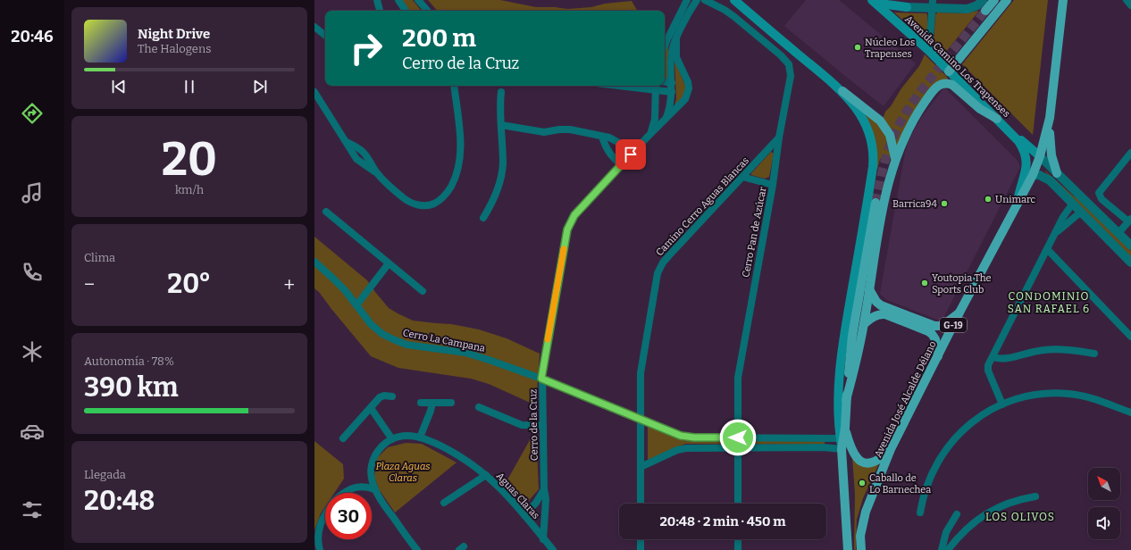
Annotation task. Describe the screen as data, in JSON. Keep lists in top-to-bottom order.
{
  "streets": {
    "main road": ["Avenida Camino Los Trapenses", "G-19", "Avenida José Alcalde Délano"],
    "street": [
      "Camino Cerro Aguas Blancas",
      "Cerro Pan de Azúcar",
      "Cerro La Campana",
      "Cerro de la Cruz",
      "Aguas Claras"
    ]
  },
  "crossings": [
    ["Avenida Camino Los Trapenses", "Avenida José Alcalde Délano"],
    ["Camino Cerro Aguas Blancas", "Cerro Pan de Azúcar"],
    ["Camino Cerro Aguas Blancas", "Cerro La Campana"],
    ["Cerro Pan de Azúcar", "Cerro La Campana"],
    ["Cerro La Campana", "Cerro de la Cruz"],
    ["Cerro de la Cruz", "Aguas Claras"]
  ],
  "districts": ["CONDOMINIO SAN RAFAEL 6", "LOS OLIVOS"],
  "parks": ["Plaza Aguas Claras"],
  "places": [
    "Núcleo Los Trapenses",
    "Unimarc",
    "Barrica94",
    "Youtopia The Sports Club",
    "Caballo de Lo Barnechea"
  ],
  "north": "top left",
  "page": {
    "tabs": "20:46",
    "turn": ["200 m", "Cerro de la Cruz"],
    "song": ["Night Drive", "The Halogens"],
    "tile": [
      ["20", "km/h"],
      "Clima",
      ["Autonomía · 78%", "390 km"],
      ["Llegada", "20:48"]
    ],
    "heat": ["−", "20°", "+"],
    "limit": "30",
    "trip": "20:48 · 2 min · 450 m"
  }
}
